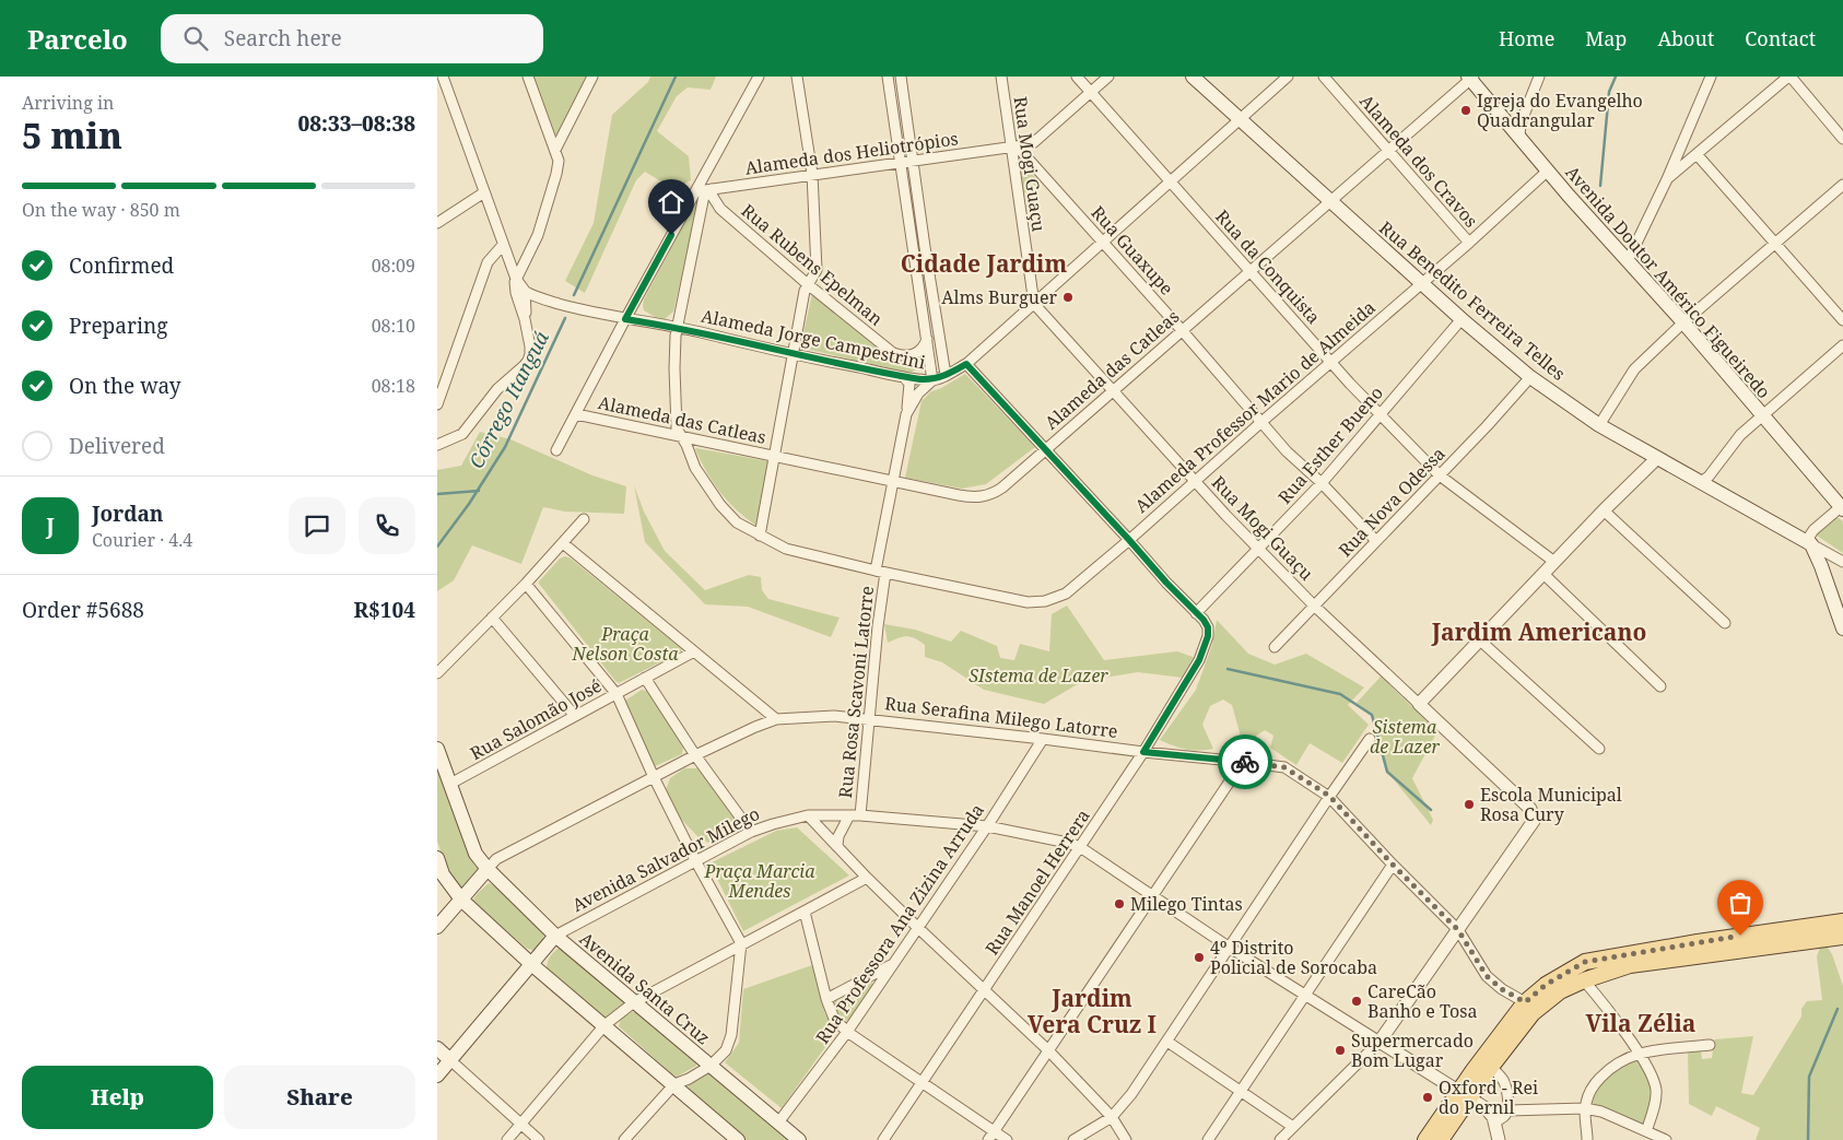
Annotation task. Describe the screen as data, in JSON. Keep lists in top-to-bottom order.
{
  "streets": {
    "main road": [
      "Avenida Doutor Américo Figueiredo",
      "Rua Benedito Ferreira Telles",
      "Rua Serafina Milego Latorre",
      "Avenida Salvador Milego",
      "Avenida Santa Cruz"
    ],
    "street": [
      "Alameda dos Heliotrópios",
      "Alameda dos Cravos",
      "Rua Mogi Guaçu",
      "Rua Guaxupe",
      "Rua Rubens Epelman",
      "Rua da Conquista",
      "Alameda Jorge Campestrini",
      "Alameda das Catleas",
      "Alameda Professor Mario de Almeida",
      "Rua Esther Bueno",
      "Rua Nova Odessa",
      "Rua Rosa Scavoni Latorre",
      "Rua Salomão José",
      "Rua Manoel Herrera",
      "Rua Professora Ana Zizina Arruda"
    ]
  },
  "crossings": [
    ["Alameda dos Heliotrópios", "Rua Mogi Guaçu"],
    ["Alameda dos Heliotrópios", "Rua Guaxupe"],
    ["Alameda dos Heliotrópios", "Rua Rubens Epelman"],
    ["Alameda dos Heliotrópios", "Rua da Conquista"],
    ["Alameda dos Heliotrópios", "Alameda Professor Mario de Almeida"],
    ["Alameda dos Cravos", "Alameda das Catleas"],
    ["Alameda dos Cravos", "Alameda Professor Mario de Almeida"],
    ["Rua Mogi Guaçu", "Rua Guaxupe"],
    ["Rua Mogi Guaçu", "Alameda Jorge Campestrini"],
    ["Rua Mogi Guaçu", "Alameda das Catleas"],
    ["Rua Mogi Guaçu", "Alameda Professor Mario de Almeida"],
    ["Rua Mogi Guaçu", "Rua Esther Bueno"],
    ["Rua Mogi Guaçu", "Rua Nova Odessa"],
    ["Rua Guaxupe", "Alameda Jorge Campestrini"],
    ["Rua Guaxupe", "Alameda das Catleas"],
    ["Rua Guaxupe", "Alameda Professor Mario de Almeida"],
    ["Rua Guaxupe", "Rua Esther Bueno"],
    ["Rua Guaxupe", "Rua Nova Odessa"],
    ["Rua Rubens Epelman", "Alameda Professor Mario de Almeida"],
    ["Rua da Conquista", "Alameda Jorge Campestrini"],
    ["Rua da Conquista", "Alameda das Catleas"],
    ["Rua da Conquista", "Alameda Professor Mario de Almeida"],
    ["Rua da Conquista", "Rua Esther Bueno"],
    ["Rua da Conquista", "Rua Nova Odessa"],
    ["Avenida Doutor Américo Figueiredo", "Alameda das Catleas"],
    ["Avenida Doutor Américo Figueiredo", "Alameda Professor Mario de Almeida"],
    ["Rua Benedito Ferreira Telles", "Alameda Jorge Campestrini"],
    ["Rua Benedito Ferreira Telles", "Alameda das Catleas"],
    ["Rua Benedito Ferreira Telles", "Alameda Professor Mario de Almeida"],
    ["Rua Benedito Ferreira Telles", "Rua Esther Bueno"],
    ["Rua Benedito Ferreira Telles", "Rua Nova Odessa"],
    ["Alameda Jorge Campestrini", "Alameda Professor Mario de Almeida"],
    ["Alameda das Catleas", "Alameda Professor Mario de Almeida"],
    ["Alameda Professor Mario de Almeida", "Rua Rosa Scavoni Latorre"],
    ["Rua Esther Bueno", "Rua Manoel Herrera"],
    ["Rua Rosa Scavoni Latorre", "Rua Serafina Milego Latorre"],
    ["Rua Rosa Scavoni Latorre", "Avenida Salvador Milego"],
    ["Rua Serafina Milego Latorre", "Rua Manoel Herrera"],
    ["Rua Serafina Milego Latorre", "Rua Professora Ana Zizina Arruda"],
    ["Rua Serafina Milego Latorre", "Avenida Santa Cruz"],
    ["Rua Salomão José", "Avenida Santa Cruz"],
    ["Avenida Salvador Milego", "Rua Manoel Herrera"],
    ["Avenida Salvador Milego", "Rua Professora Ana Zizina Arruda"],
    ["Avenida Salvador Milego", "Avenida Santa Cruz"],
    ["Rua Professora Ana Zizina Arruda", "Avenida Santa Cruz"]
  ],
  "districts": [
    "Cidade Jardim",
    "Jardim Americano",
    "Jardim Vera Cruz I",
    "Vila Zélia"
  ],
  "water": ["Córrego Itanguá"],
  "parks": [
    "Praça Nelson Costa",
    "SIstema de Lazer",
    "Sistema de Lazer",
    "Praça Marcia Mendes"
  ],
  "places": [
    "Igreja do Evangelho Quadrangular",
    "Alms Burguer",
    "Escola Municipal Rosa Cury",
    "Milego Tintas",
    "4º Distrito Policial de Sorocaba",
    "CareCão Banho e Tosa",
    "Supermercado Bom Lugar",
    "Oxford - Rei do Pernil"
  ],
  "page": {
    "header": "Parcelo",
    "search": "Search here",
    "nav": [
      "Home",
      "Map",
      "About",
      "Contact"
    ],
    "heading": ["5 min", "Arriving in", "08:33–08:38"],
    "panel": [
      "Jordan",
      "Courier · 4.4",
      "Order #5688",
      "R$104"
    ],
    "bar": "On the way · 850 m",
    "list": [
      ["Confirmed", "08:09"],
      ["Preparing", "08:10"],
      ["On the way", "08:18"],
      "Delivered"
    ],
    "round": "J",
    "buttons": ["Help", "Share"]
  }
}
